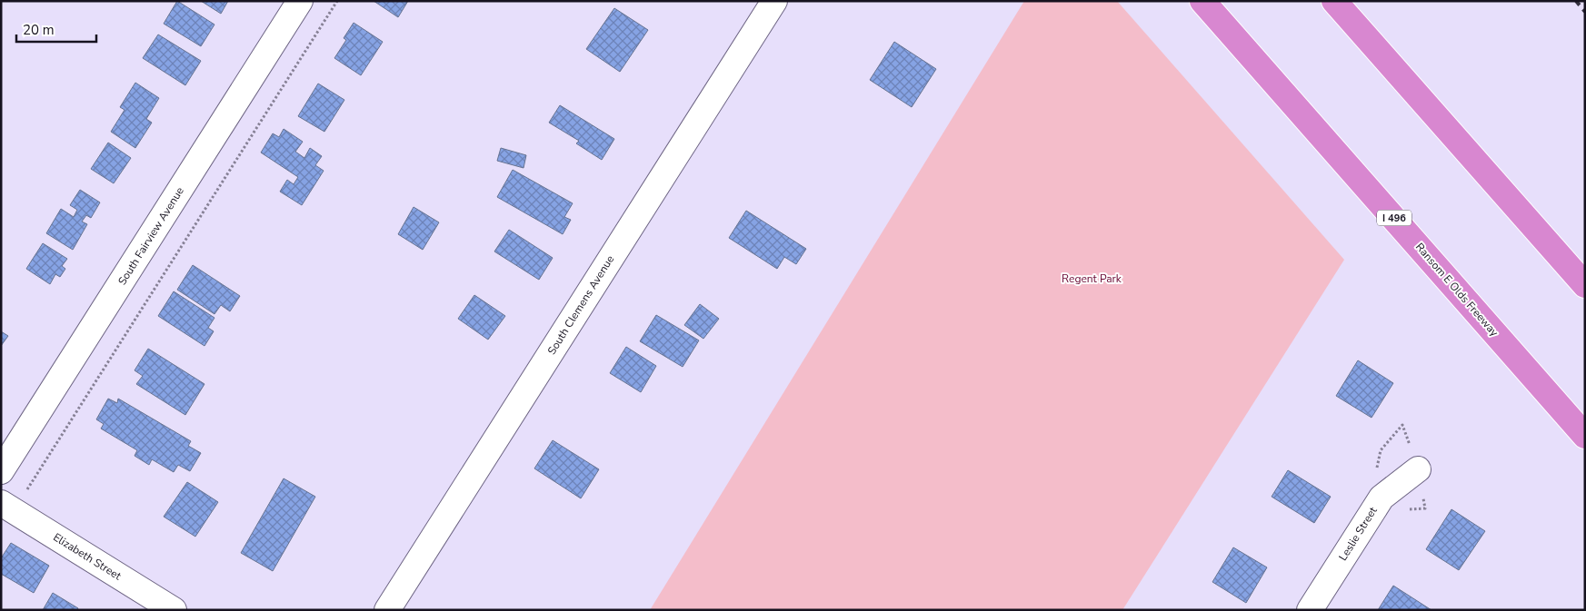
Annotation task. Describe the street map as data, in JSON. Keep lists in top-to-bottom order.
{
  "streets": {
    "highway": ["I 496", "Ransom E Olds Freeway"],
    "street": [
      "South Fairview Avenue",
      "South Clemens Avenue",
      "Leslie Street",
      "Elizabeth Street"
    ]
  },
  "parks": ["Regent Park"],
  "scale_bar": "20 m"
}
